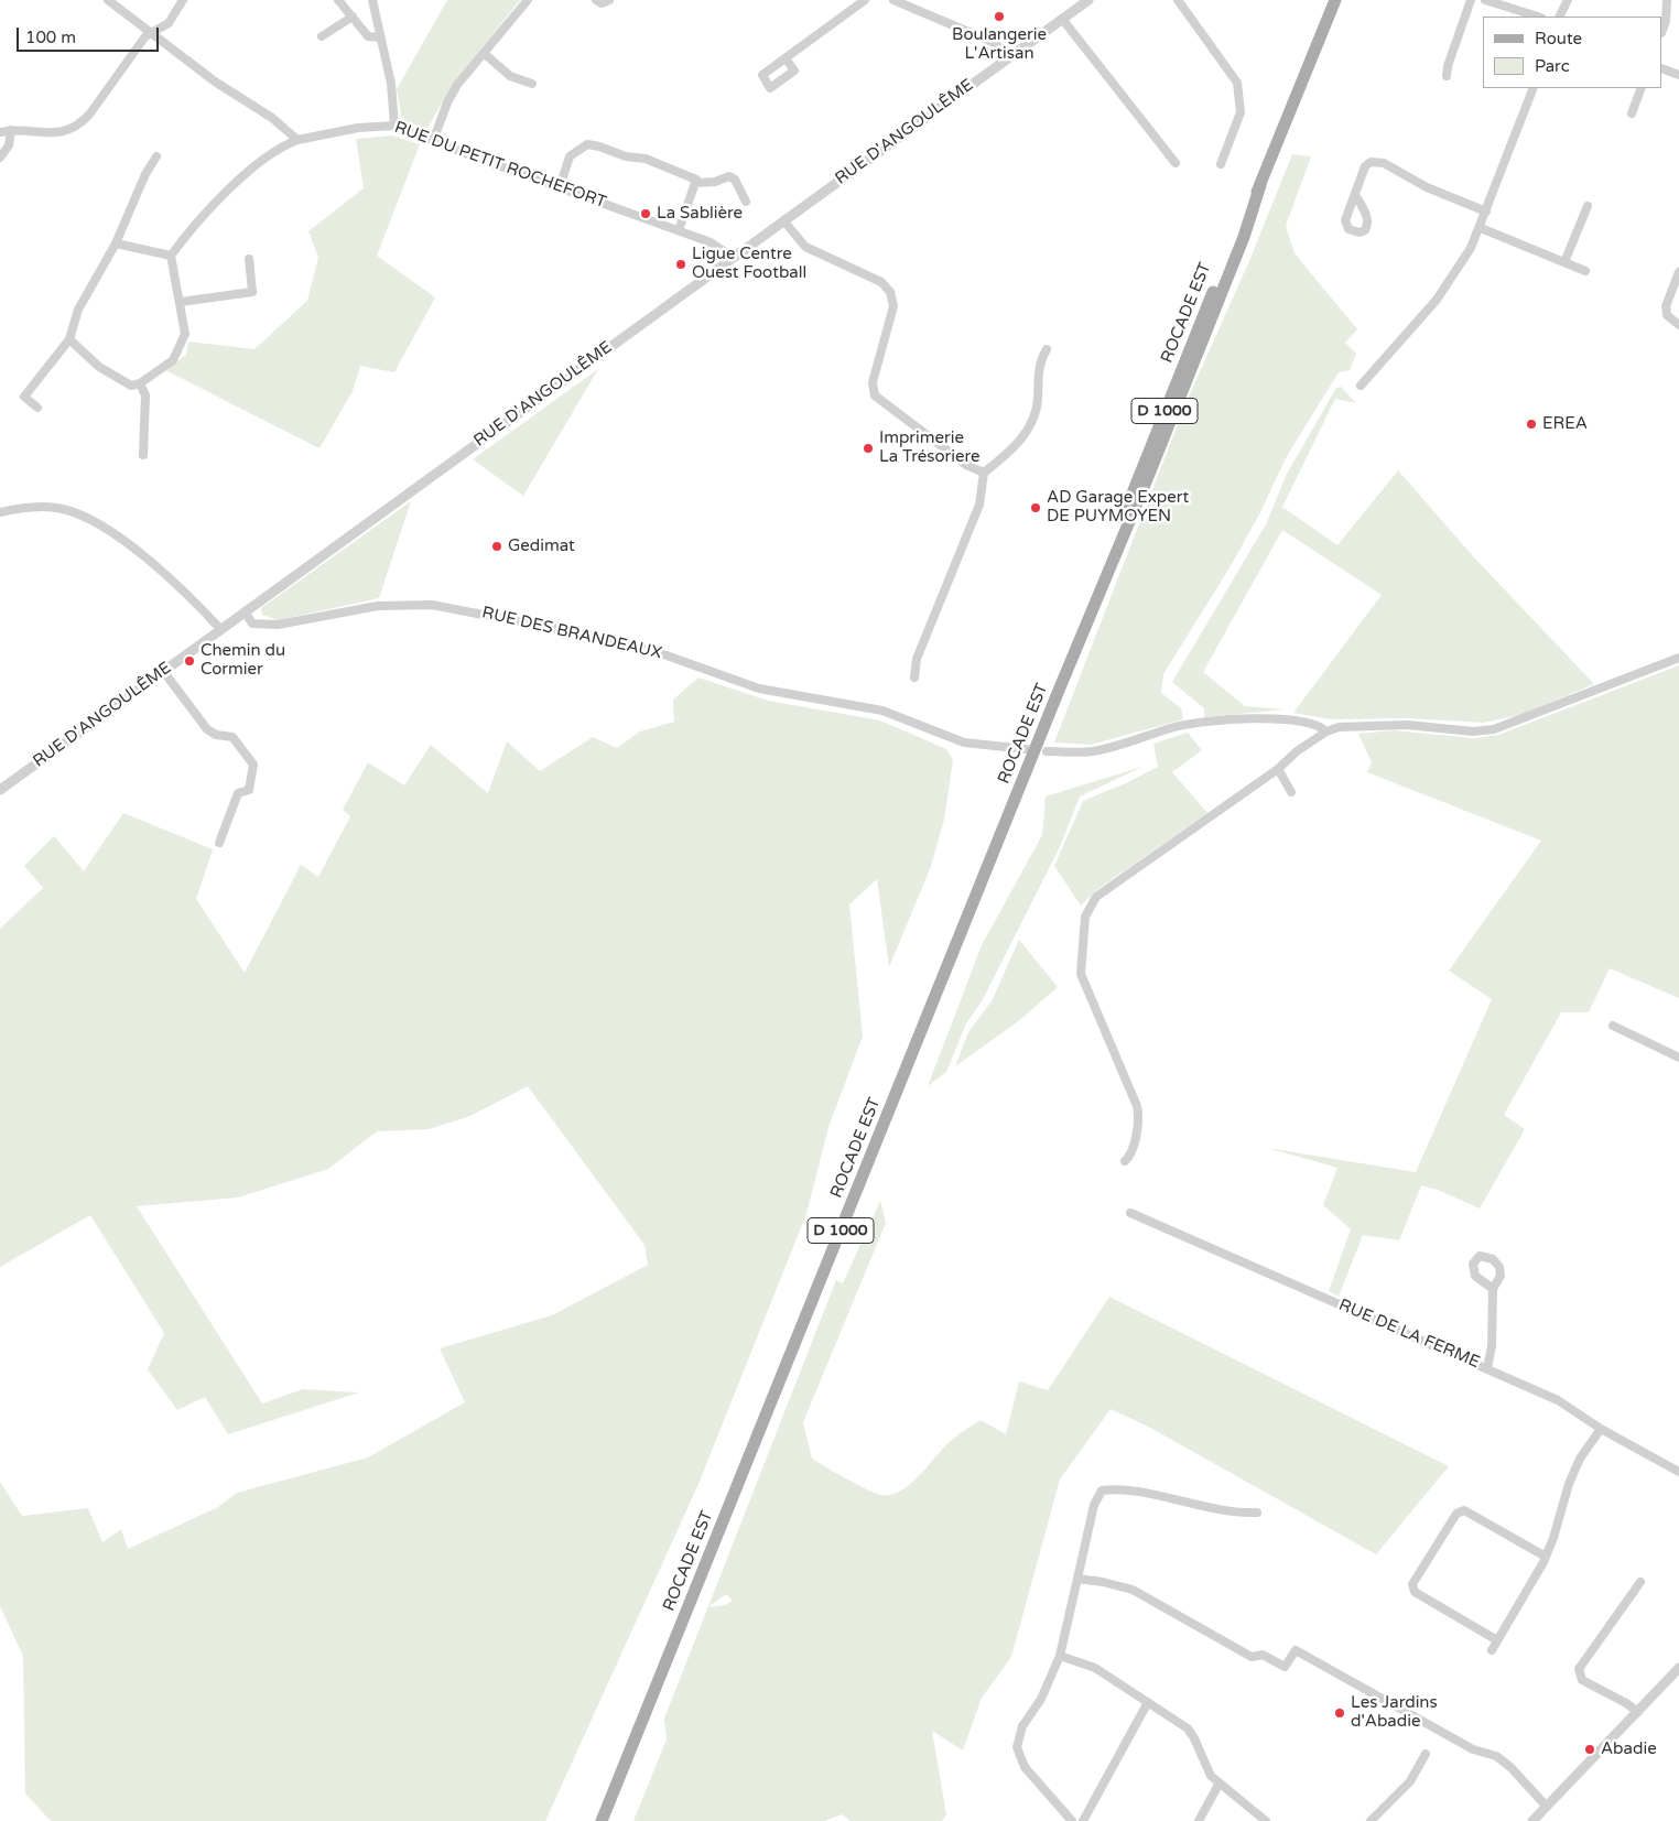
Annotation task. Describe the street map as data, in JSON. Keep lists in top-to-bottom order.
{
  "streets": {
    "main road": ["ROCADE EST", "D 1000"],
    "street": [
      "RUE D'ANGOULÊME",
      "RUE DU PETIT ROCHEFORT",
      "RUE DES BRANDEAUX",
      "RUE DE LA FERME"
    ]
  },
  "crossings": [
    ["RUE D'ANGOULÊME", "RUE DU PETIT ROCHEFORT"],
    ["RUE D'ANGOULÊME", "RUE DES BRANDEAUX"]
  ],
  "places": [
    "Boulangerie L'Artisan",
    "La Sablière",
    "Ligue Centre Ouest Football",
    "EREA",
    "Imprimerie La Trésoriere",
    "AD Garage Expert DE PUYMOYEN",
    "Gedimat",
    "Chemin du Cormier",
    "Les Jardins d'Abadie",
    "Abadie"
  ],
  "legend": ["Route", "Parc"],
  "scale_bar": "100 m"
}
